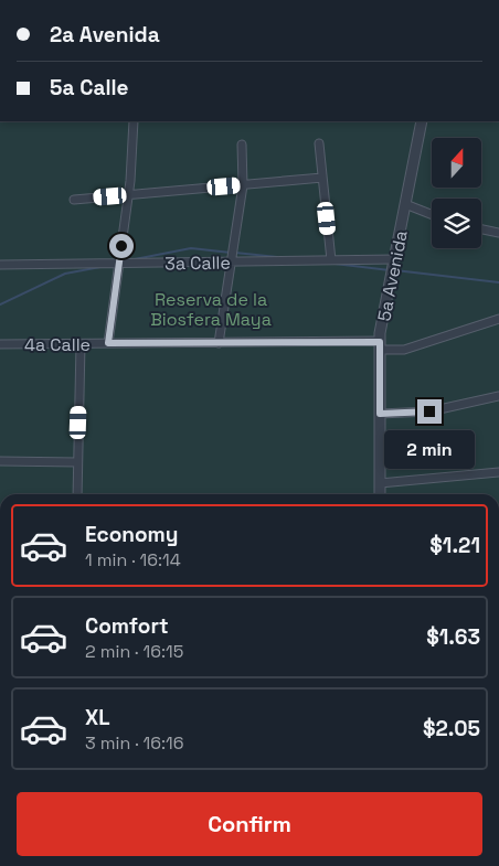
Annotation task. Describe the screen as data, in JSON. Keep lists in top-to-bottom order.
{
  "streets": {
    "street": ["3a Calle", "5a Avenida", "4a Calle"]
  },
  "crossings": [
    ["3a Calle", "5a Avenida"],
    ["5a Avenida", "4a Calle"]
  ],
  "parks": ["Reserva de la Biosfera Maya"],
  "north": "top",
  "page": {
    "banner": ["2a Avenida", "5a Calle"],
    "bubble": "2 min",
    "list": [
      {
        "name": "Economy",
        "note": "1 min · 16:14",
        "value": "$1.21"
      },
      {
        "name": "Comfort",
        "note": "2 min · 16:15",
        "value": "$1.63"
      },
      {
        "name": "XL",
        "note": "3 min · 16:16",
        "value": "$2.05"
      }
    ],
    "buttons": "Confirm"
  }
}
